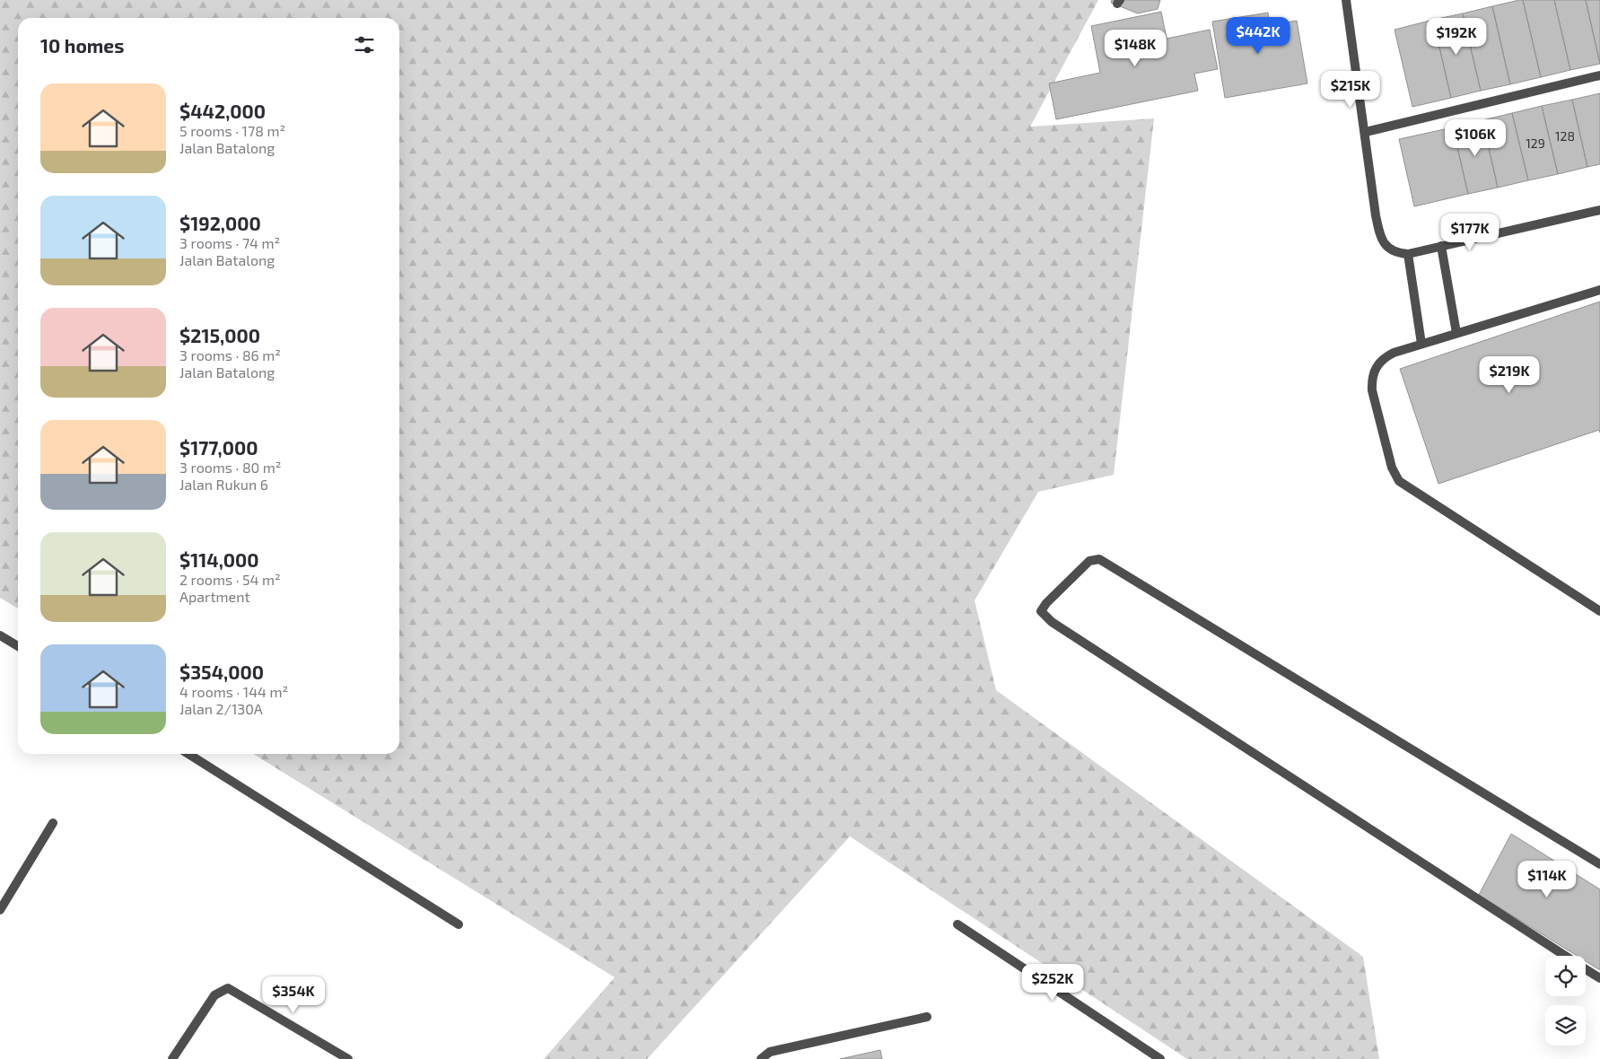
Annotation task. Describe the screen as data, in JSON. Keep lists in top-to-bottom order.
{
  "house_numbers": ["128", "129"],
  "page": {
    "price": [
      "$442K",
      "$192K",
      "$148K",
      "$215K",
      "$106K",
      "$177K",
      "$219K",
      "$114K",
      "$252K",
      "$354K"
    ],
    "heading": "10 homes",
    "list": [
      {
        "name": "$442,000",
        "note": "5 rooms · 178 m² · Jalan Batalong"
      },
      {
        "name": "$192,000",
        "note": "3 rooms · 74 m² · Jalan Batalong"
      },
      {
        "name": "$215,000",
        "note": "3 rooms · 86 m² · Jalan Batalong"
      },
      {
        "name": "$177,000",
        "note": "3 rooms · 80 m² · Jalan Rukun 6"
      },
      {
        "name": "$114,000",
        "note": "2 rooms · 54 m² · Apartment"
      },
      {
        "name": "$354,000",
        "note": "4 rooms · 144 m² · Jalan 2/130A"
      }
    ]
  }
}
